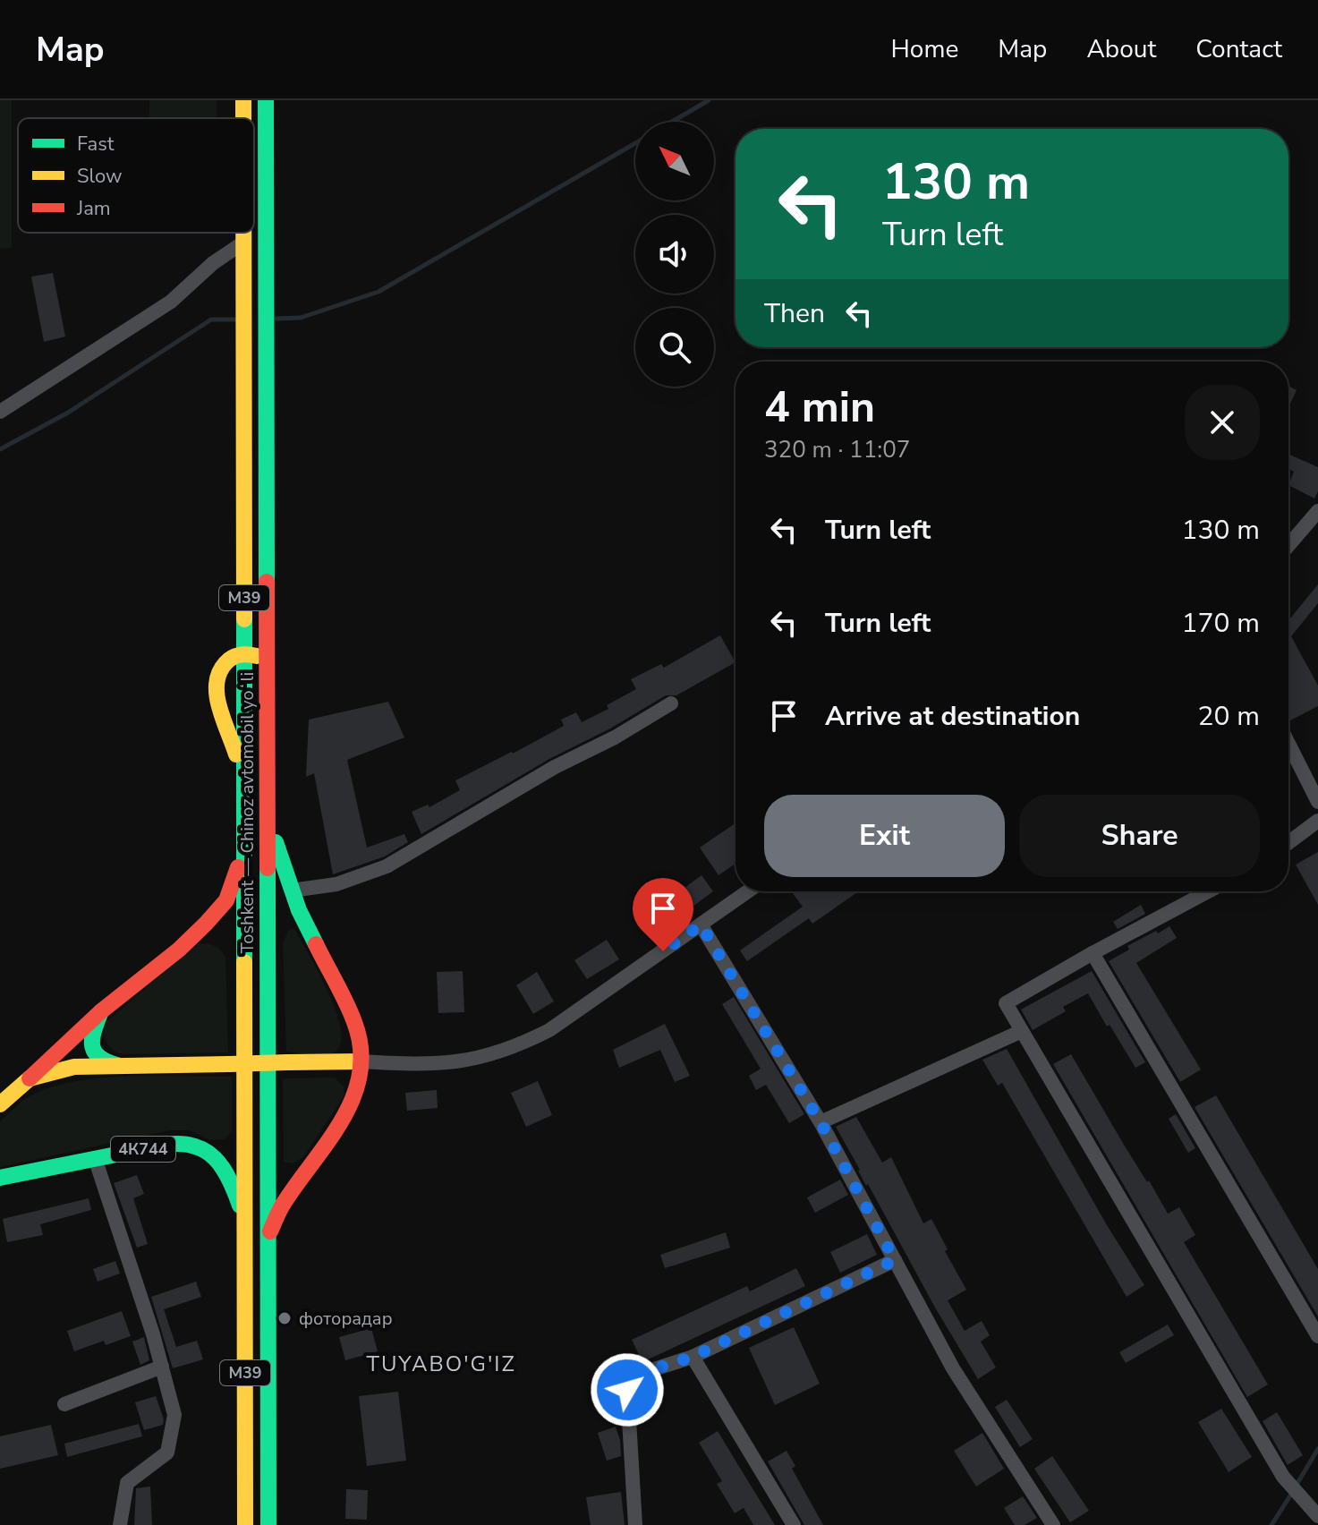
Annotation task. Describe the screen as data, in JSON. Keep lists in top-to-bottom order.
{
  "streets": {
    "main road": ["M39", "Toshkent — Chinoz avtomobil yoʻli", "4К744"]
  },
  "crossings": [
    ["Toshkent — Chinoz avtomobil yoʻli", "4К744"]
  ],
  "districts": ["TUYABO'G'IZ"],
  "places": ["фоторадар"],
  "legend": ["Fast", "Slow", "Jam"],
  "north": "top left",
  "page": {
    "header": "Map",
    "nav": [
      "Home",
      "Map",
      "About",
      "Contact"
    ],
    "turn": ["130 m", "Turn left"],
    "then": "Then",
    "heading": ["4 min", "320 m · 11:07"],
    "list": [
      {
        "name": "Turn left",
        "value": "130 m"
      },
      {
        "name": "Turn left",
        "value": "170 m"
      },
      {
        "name": "Arrive at destination",
        "value": "20 m"
      }
    ],
    "buttons": ["Exit", "Share"]
  }
}
